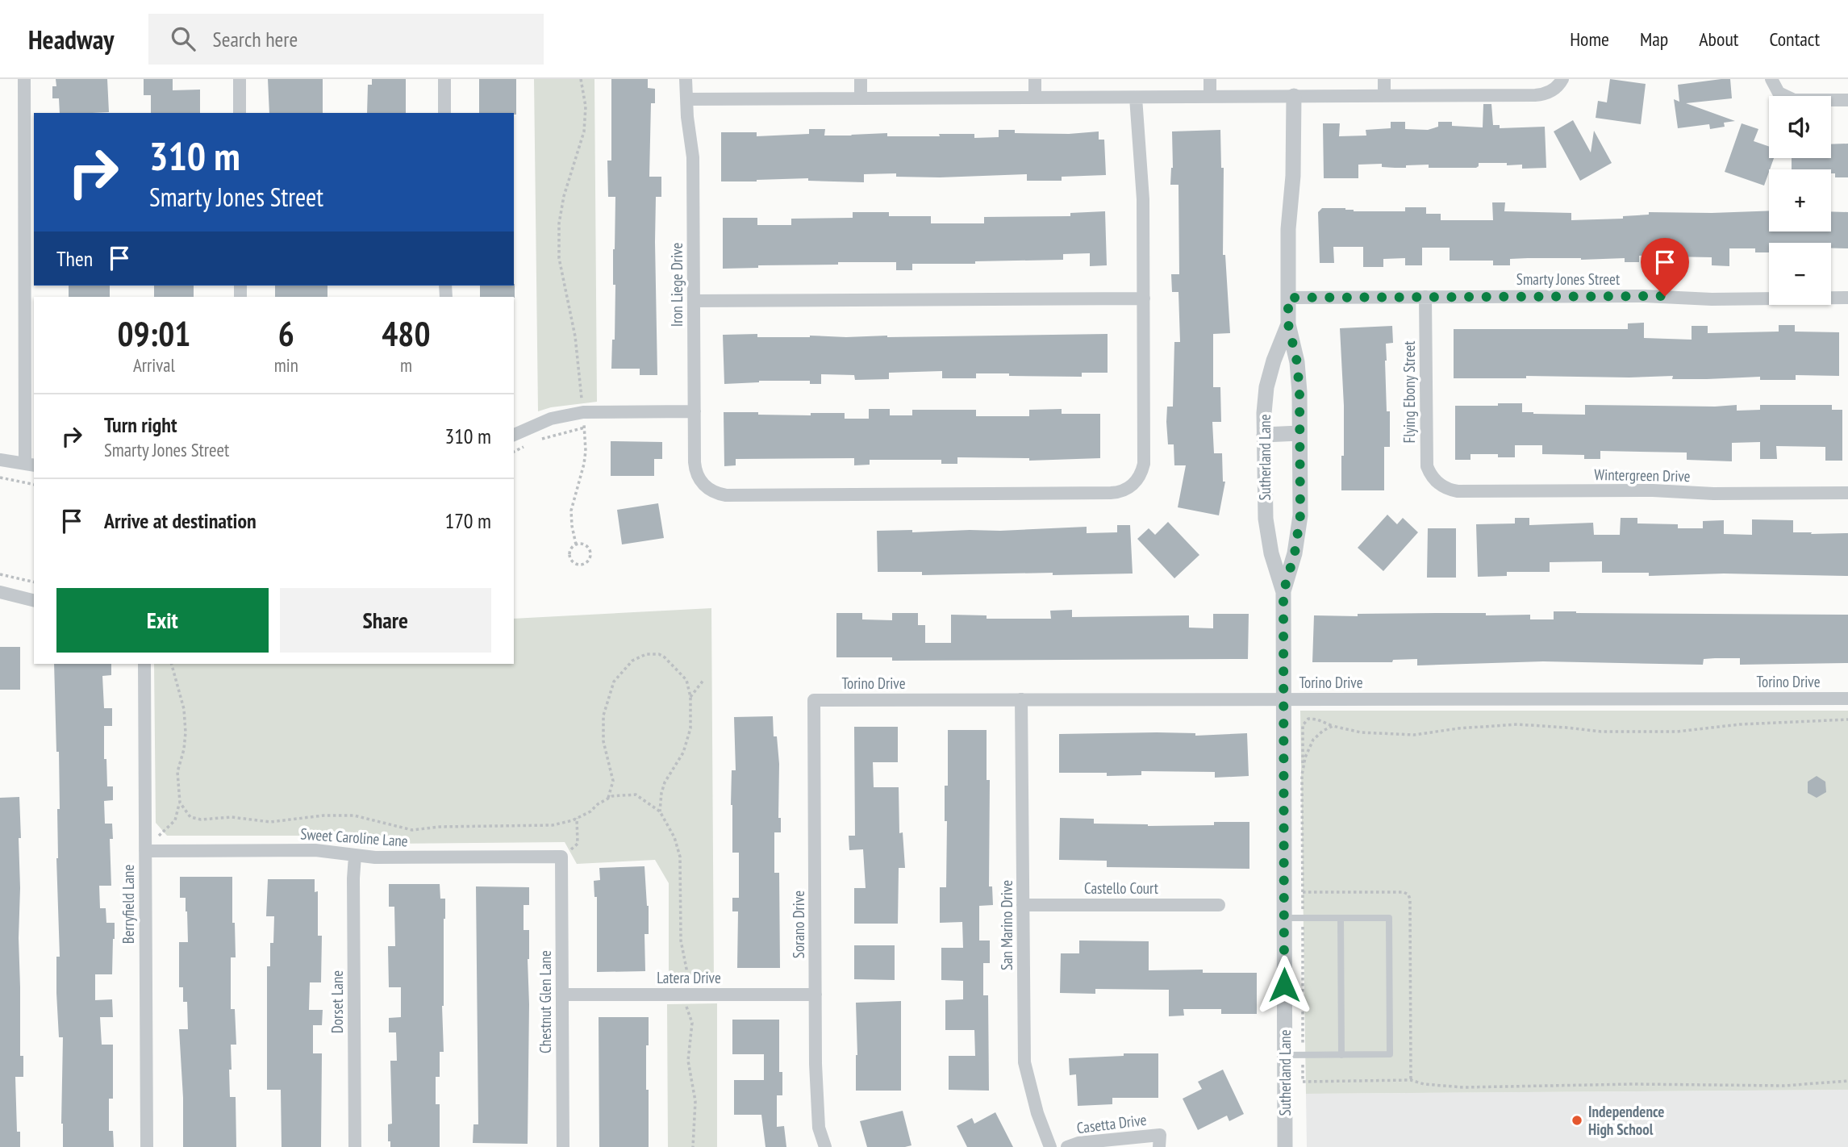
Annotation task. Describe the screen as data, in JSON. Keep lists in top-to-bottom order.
{
  "streets": {
    "street": [
      "Smarty Jones Street",
      "Iron Liege Drive",
      "Flying Ebony Street",
      "Sutherland Lane",
      "Wintergreen Drive",
      "Torino Drive",
      "Sweet Caroline Lane",
      "Castello Court",
      "Berryfield Lane",
      "Sorano Drive",
      "San Marino Drive",
      "Latera Drive",
      "Dorset Lane",
      "Chestnut Glen Lane",
      "Casetta Drive"
    ]
  },
  "crossings": [
    ["Smarty Jones Street", "Flying Ebony Street"],
    ["Smarty Jones Street", "Sutherland Lane"],
    ["Flying Ebony Street", "Wintergreen Drive"],
    ["Sutherland Lane", "Torino Drive"],
    ["Torino Drive", "Sorano Drive"],
    ["Torino Drive", "San Marino Drive"],
    ["Sweet Caroline Lane", "Berryfield Lane"],
    ["Sweet Caroline Lane", "Dorset Lane"],
    ["Sweet Caroline Lane", "Chestnut Glen Lane"],
    ["Castello Court", "San Marino Drive"],
    ["Sorano Drive", "Latera Drive"],
    ["Latera Drive", "Chestnut Glen Lane"]
  ],
  "places": ["Independence High School"],
  "page": {
    "header": "Headway",
    "search": "Search here",
    "nav": [
      "Home",
      "Map",
      "About",
      "Contact"
    ],
    "map_buttons": ["+", "−"],
    "turn": ["310 m", "Smarty Jones Street"],
    "then": "Then",
    "eta": [
      "09:01",
      "Arrival",
      "6",
      "min",
      "480",
      "m"
    ],
    "list": [
      {
        "name": "Turn right",
        "note": "Smarty Jones Street",
        "value": "310 m"
      },
      {
        "name": "Arrive at destination",
        "value": "170 m"
      }
    ],
    "buttons": ["Exit", "Share"]
  }
}
